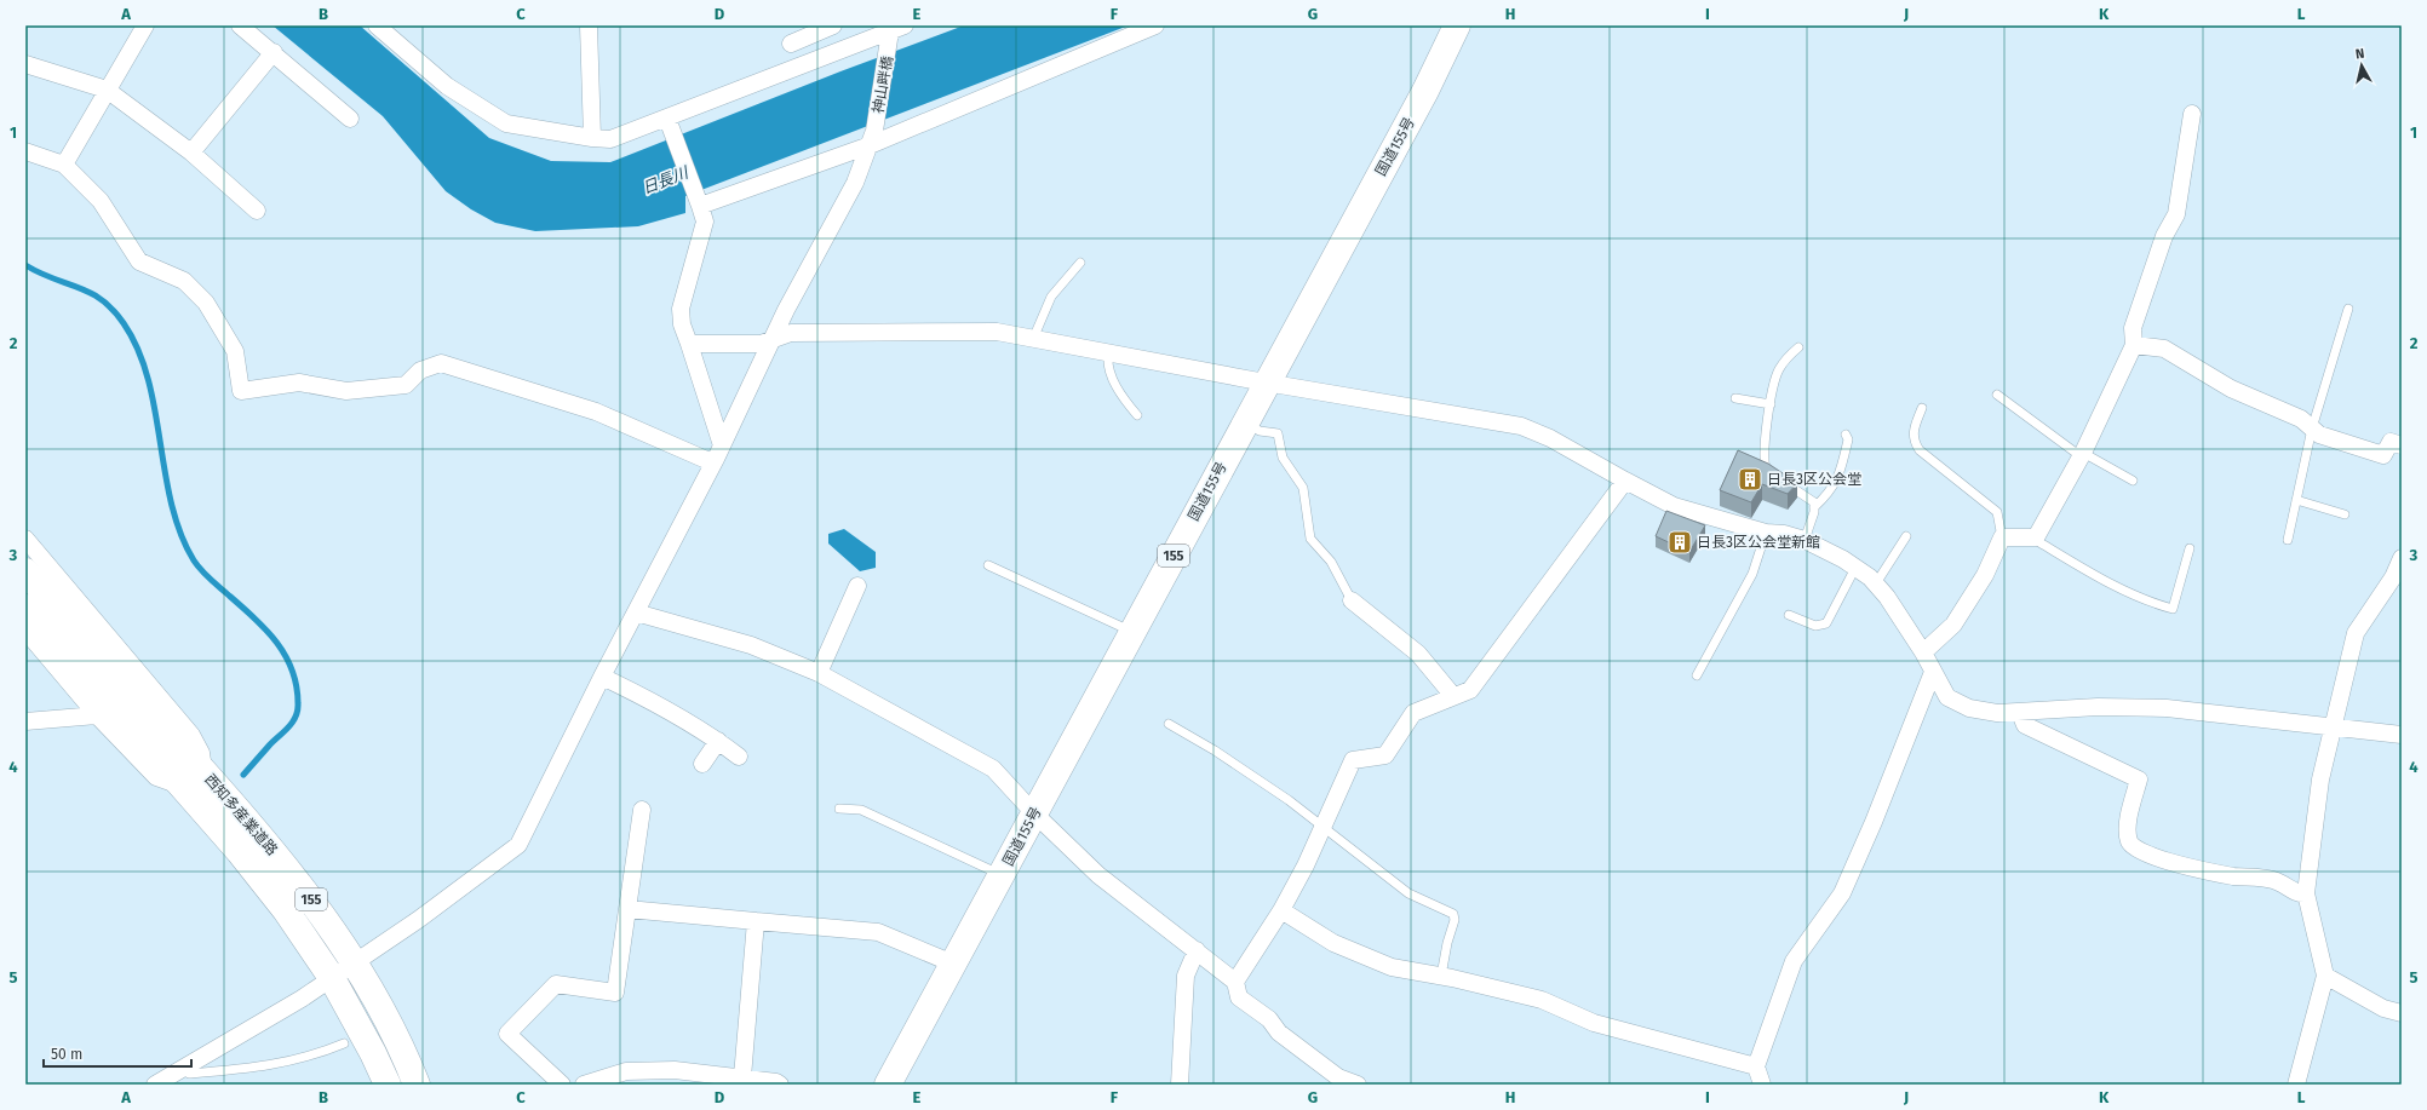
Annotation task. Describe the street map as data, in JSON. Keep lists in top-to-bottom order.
{
  "streets": {
    "highway": ["国道155号", "155", "西知多産業道路"],
    "street": ["神山畔橋"]
  },
  "crossings": [
    ["神山畔橋", "西知多産業道路"]
  ],
  "water": ["日長川"],
  "places": {
    "building": ["日長3区公会堂", "日長3区公会堂新館"]
  },
  "scale_bar": "50 m",
  "north": "top",
  "grid": {
    "columns": [
      "A",
      "B",
      "C",
      "D",
      "E",
      "F",
      "G",
      "H",
      "I",
      "J",
      "K",
      "L"
    ],
    "rows": [
      "1",
      "2",
      "3",
      "4",
      "5"
    ]
  }
}
